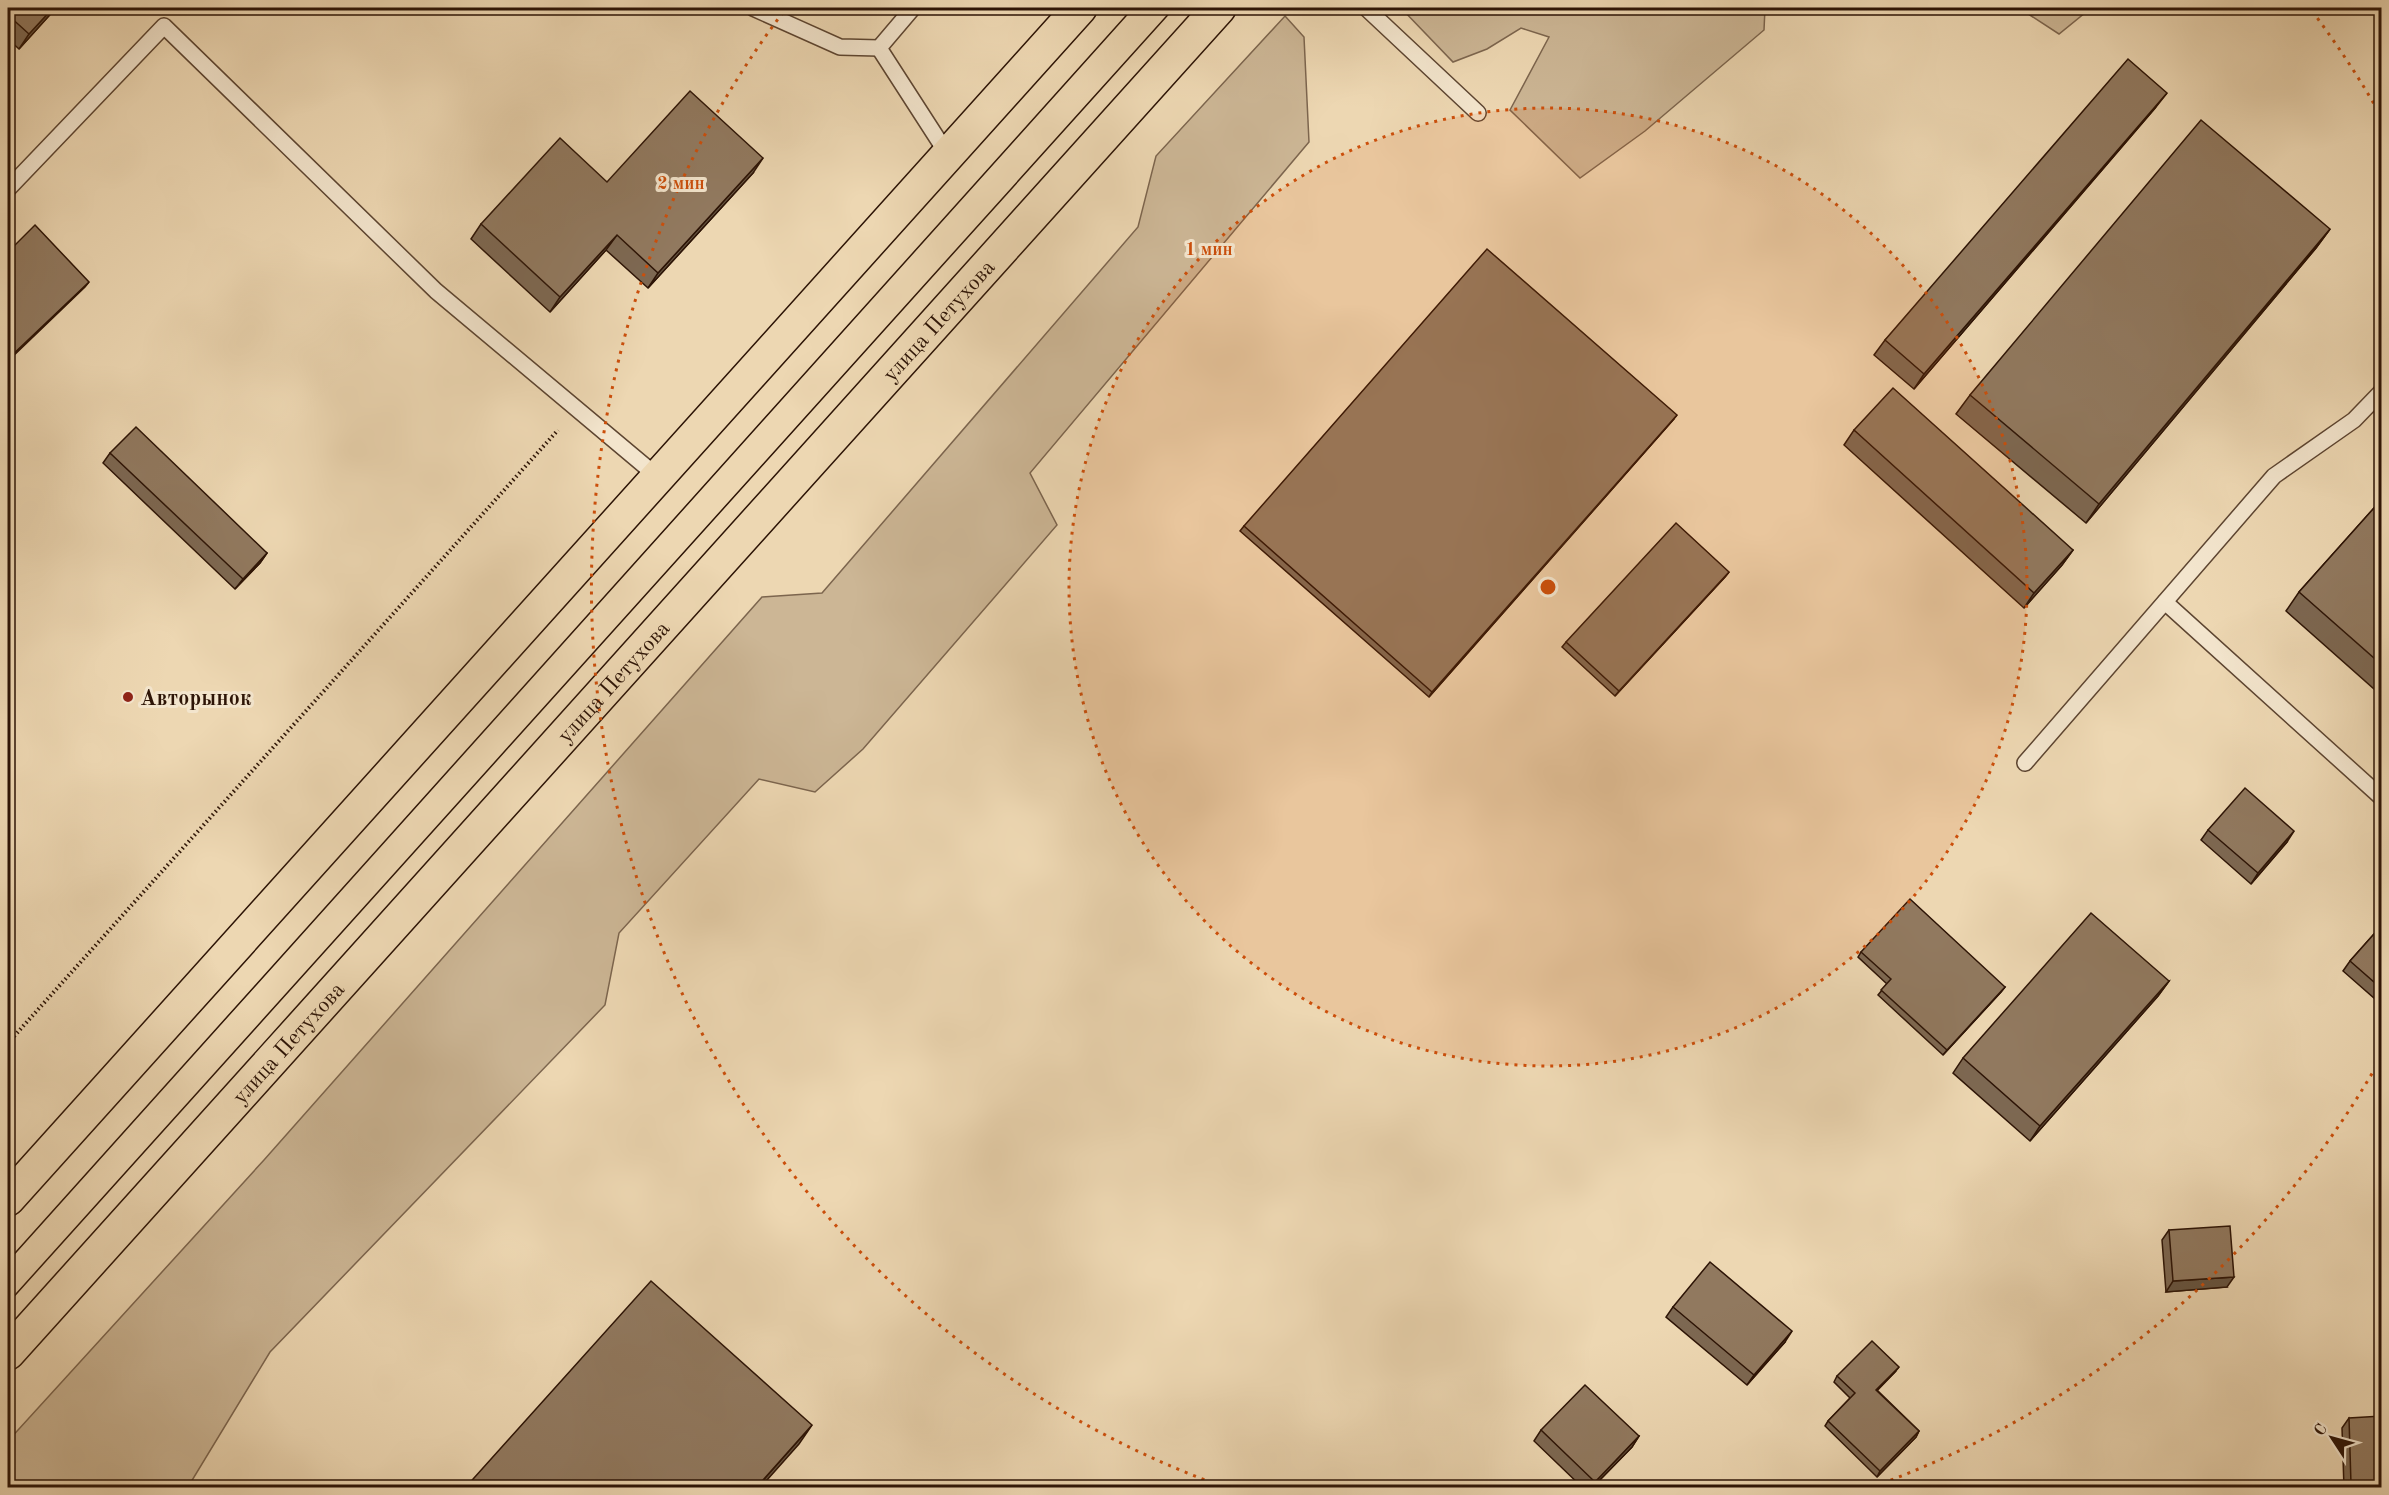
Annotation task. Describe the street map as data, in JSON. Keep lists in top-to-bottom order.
{
  "streets": {
    "highway": ["улица Петухова"]
  },
  "places": ["Авторынок"],
  "north": "top left",
  "rings": ["2 мин", "1 мин"]
}
